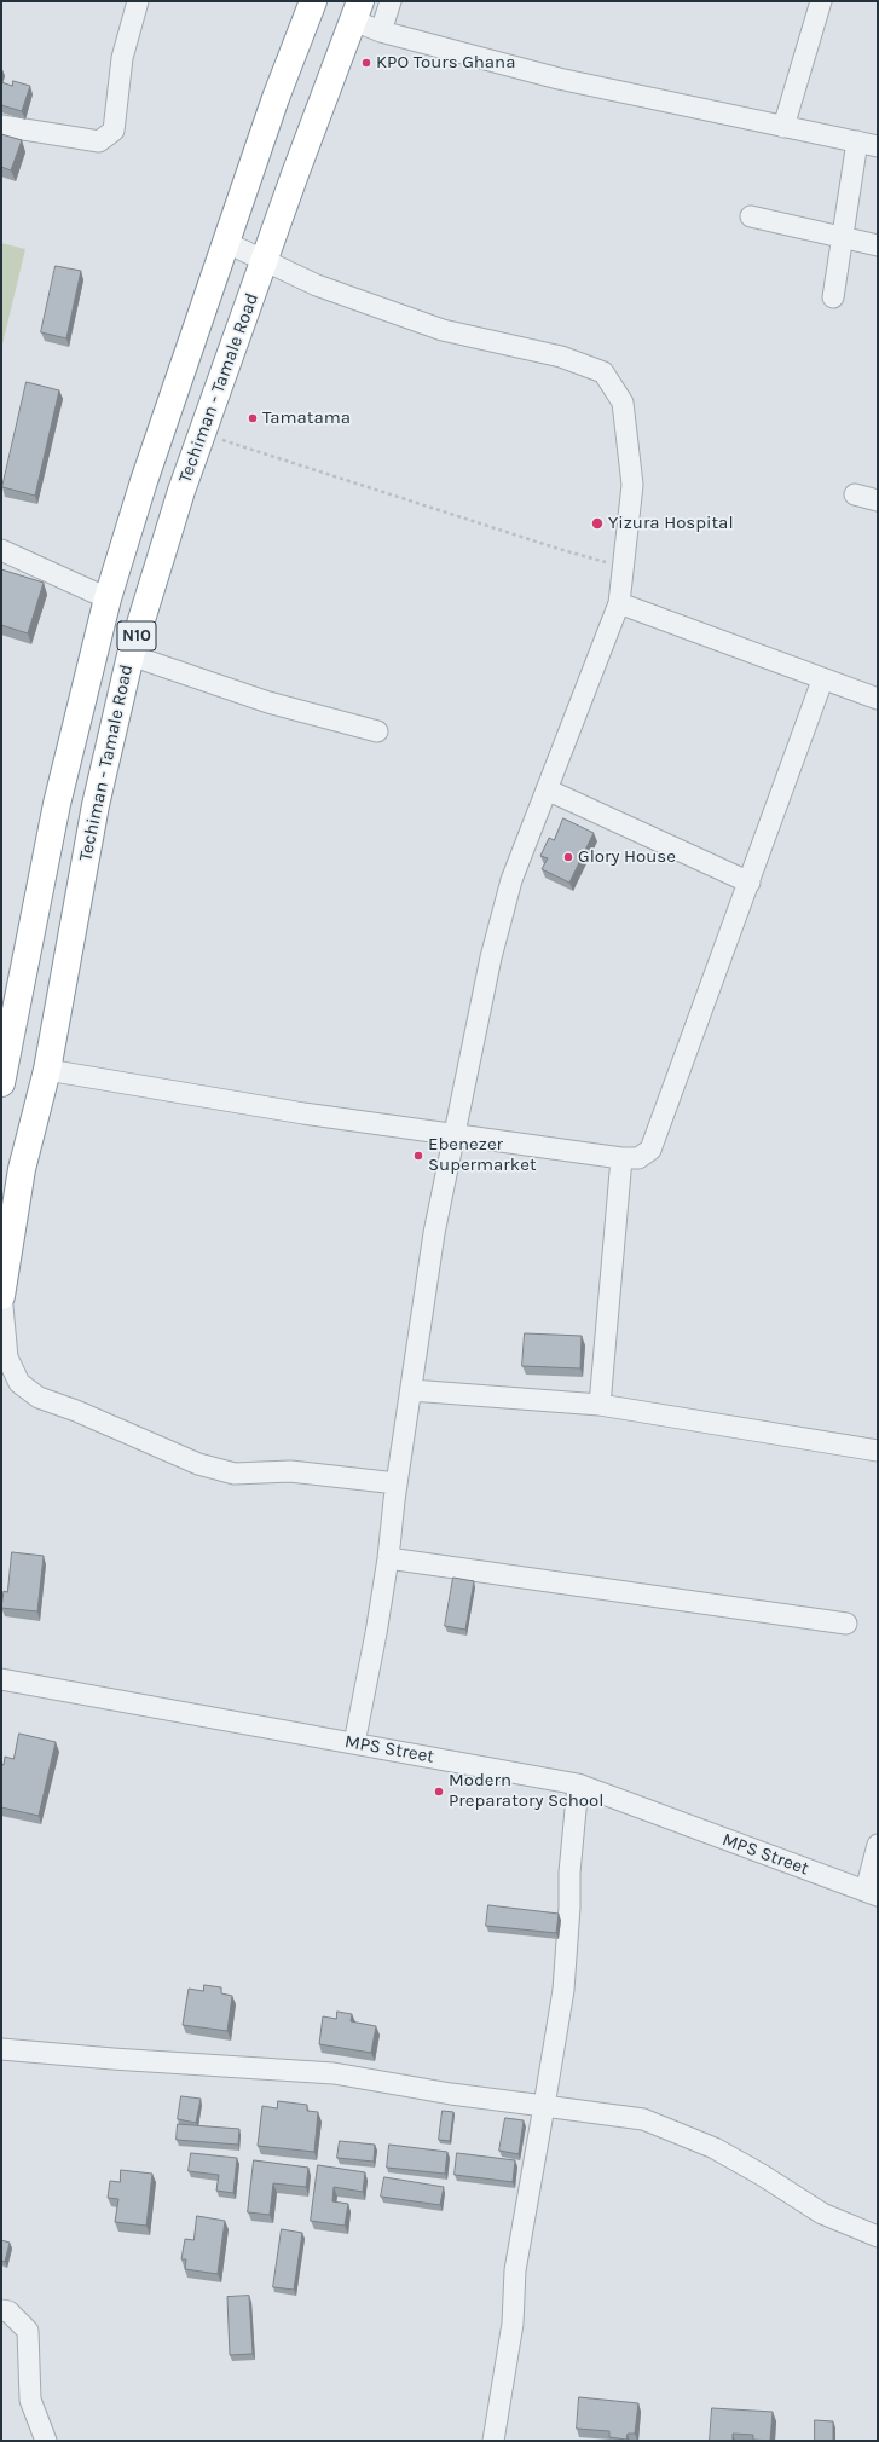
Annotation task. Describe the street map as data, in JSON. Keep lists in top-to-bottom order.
{
  "streets": {
    "highway": ["Techiman - Tamale Road", "N10"],
    "street": ["MPS Street"]
  },
  "places": [
    "KPO Tours Ghana",
    "Tamatama",
    "Yizura Hospital",
    "Glory House",
    "Ebenezer Supermarket",
    "Modern Preparatory School"
  ]
}
